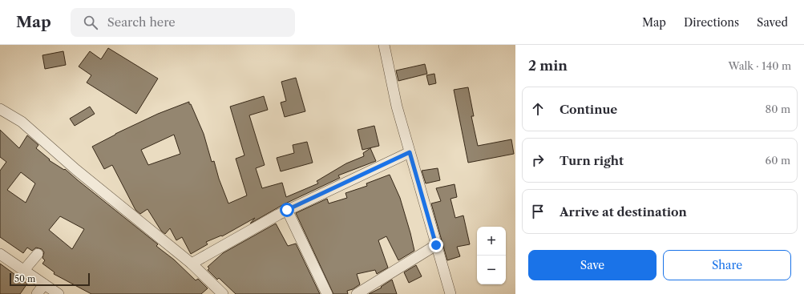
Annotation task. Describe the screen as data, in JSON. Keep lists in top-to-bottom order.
{
  "scale_bar": "50 m",
  "page": {
    "header": "Map",
    "search": "Search here",
    "nav": ["Map", "Directions", "Saved"],
    "heading": ["2 min", "Walk · 140 m"],
    "list": [
      ["Continue", "80 m"],
      ["Turn right", "60 m"],
      "Arrive at destination"
    ],
    "map_buttons": ["+", "−"],
    "buttons": ["Save", "Share"],
    "scale": "50 m"
  }
}
